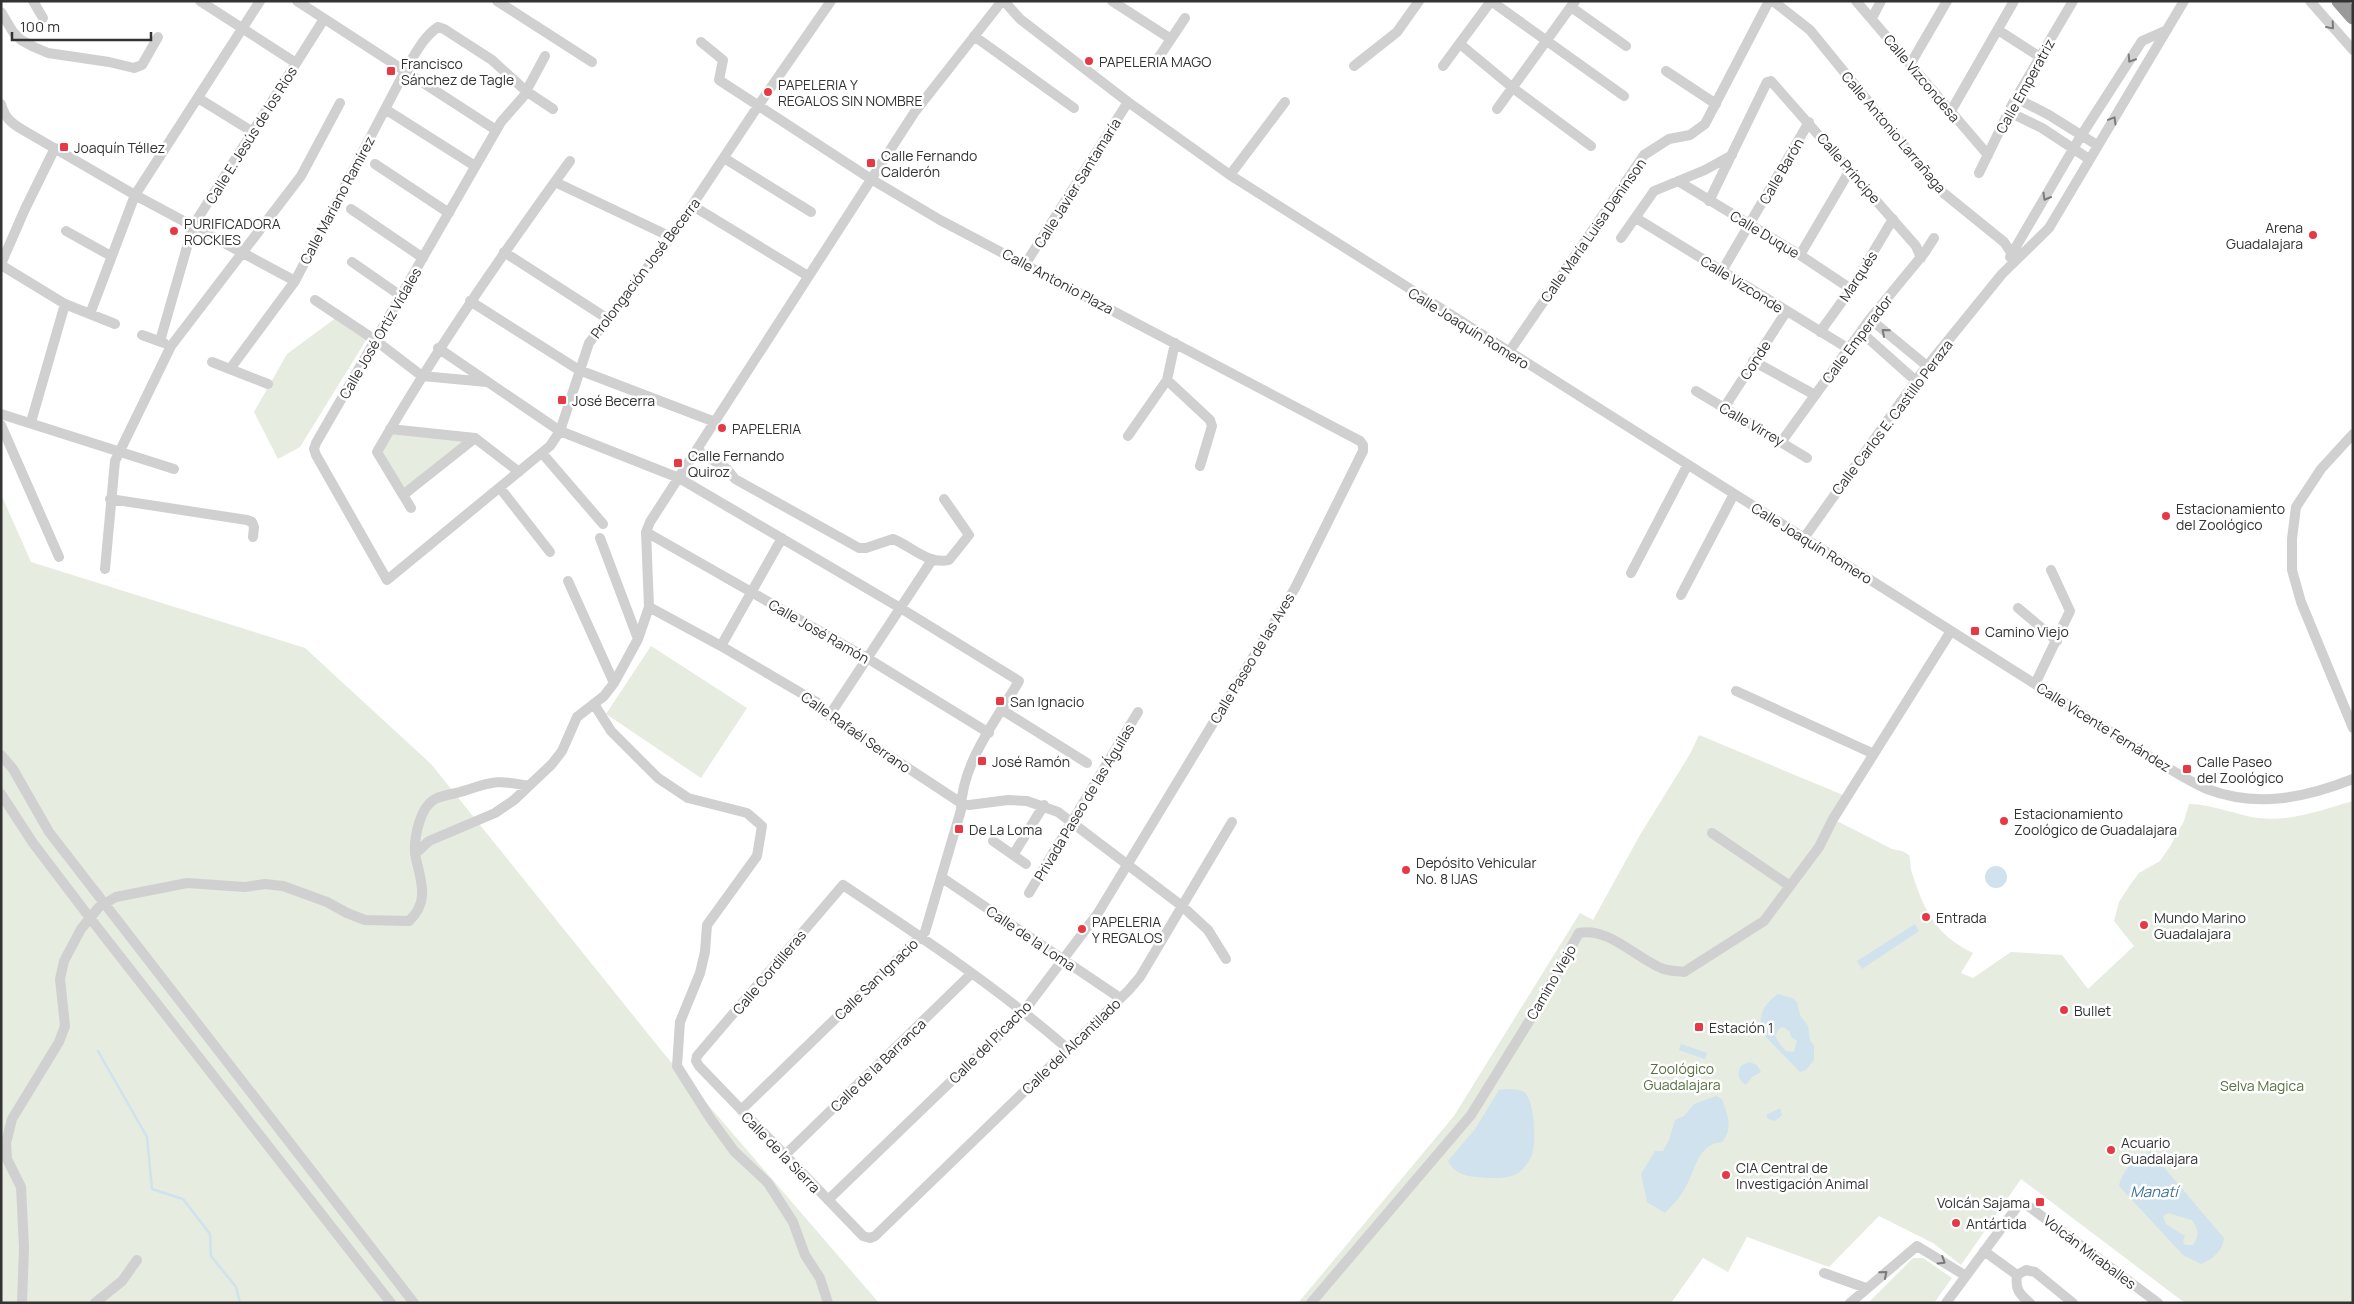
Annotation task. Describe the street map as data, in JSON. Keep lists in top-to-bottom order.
{
  "streets": {
    "street": [
      "Calle Vizcondesa",
      "Calle Emperatriz",
      "Calle Antonio Larrañaga",
      "Calle E. Jesús de los Ríos",
      "Calle Príncipe",
      "Calle Barón",
      "Calle Javier Santamaría",
      "Calle Mariano Ramírez",
      "Calle María Luisa Deninson",
      "Calle Duque",
      "Prolongación José Becerra",
      "Marqués",
      "Calle Antonio Plaza",
      "Calle Vizconde",
      "Calle Joaquín Romero",
      "Calle José Ortiz Vidales",
      "Calle Emperador",
      "Conde",
      "Calle Carlos E. Castillo Peraza",
      "Calle Virrey",
      "Calle José Ramón",
      "Calle Paseo de las Aves",
      "Calle Vicente Fernández",
      "Calle Rafaél Serrano",
      "Privada Paseo de las Águilas",
      "Calle de la Loma",
      "Calle Cordilleras",
      "Calle San Ignacio",
      "Camino Viejo",
      "Calle del Picacho",
      "Calle del Alcantilado",
      "Calle de la Barranca",
      "Calle de la Sierra",
      "Volcán Miraballes"
    ]
  },
  "crossings": [
    ["Calle Vizcondesa", "Calle Emperatriz"],
    ["Calle Antonio Larrañaga", "Calle Carlos E. Castillo Peraza"],
    ["Calle Príncipe", "Calle Barón"],
    ["Calle Príncipe", "Marqués"],
    ["Calle Príncipe", "Calle Emperador"],
    ["Calle Barón", "Calle Duque"],
    ["Calle Barón", "Calle Vizconde"],
    ["Calle Javier Santamaría", "Calle Antonio Plaza"],
    ["Calle Javier Santamaría", "Calle Joaquín Romero"],
    ["Calle Mariano Ramírez", "Calle José Ortiz Vidales"],
    ["Calle María Luisa Deninson", "Calle Joaquín Romero"],
    ["Calle Duque", "Marqués"],
    ["Prolongación José Becerra", "Calle Antonio Plaza"],
    ["Prolongación José Becerra", "Calle José Ortiz Vidales"],
    ["Marqués", "Calle Vizconde"],
    ["Calle Antonio Plaza", "Calle Paseo de las Aves"],
    ["Calle Vizconde", "Calle Emperador"],
    ["Calle Vizconde", "Conde"],
    ["Calle Joaquín Romero", "Calle Carlos E. Castillo Peraza"],
    ["Calle Joaquín Romero", "Calle Vicente Fernández"],
    ["Calle Joaquín Romero", "Camino Viejo"],
    ["Calle Emperador", "Calle Virrey"],
    ["Conde", "Calle Virrey"],
    ["Calle José Ramón", "Calle San Ignacio"],
    ["Calle Paseo de las Aves", "Calle del Picacho"],
    ["Calle Vicente Fernández", "Camino Viejo"],
    ["Calle Rafaél Serrano", "Calle San Ignacio"],
    ["Calle de la Loma", "Calle San Ignacio"],
    ["Calle de la Loma", "Calle del Picacho"],
    ["Calle de la Loma", "Calle del Alcantilado"],
    ["Calle Cordilleras", "Calle San Ignacio"],
    ["Calle Cordilleras", "Calle de la Sierra"],
    ["Calle San Ignacio", "Calle de la Sierra"],
    ["Calle del Picacho", "Calle de la Sierra"],
    ["Calle del Alcantilado", "Calle de la Sierra"],
    ["Calle de la Barranca", "Calle de la Sierra"]
  ],
  "water": ["Manatí"],
  "parks": ["Zoológico Guadalajara", "Selva Magica"],
  "places": {
    "other": [
      "PAPELERIA MAGO",
      "PAPELERIA Y REGALOS SIN NOMBRE",
      "PURIFICADORA ROCKIES",
      "Arena Guadalajara",
      "PAPELERIA",
      "Estacionamiento del Zoológico",
      "Estacionamiento Zoológico de Guadalajara",
      "Depósito Vehicular No. 8 IJAS",
      "Entrada",
      "Mundo Marino Guadalajara",
      "PAPELERIA Y REGALOS",
      "Bullet",
      "Acuario Guadalajara",
      "CIA Central de Investigación Animal",
      "Antártida"
    ],
    "transit": [
      "Francisco Sánchez de Tagle",
      "Joaquín Téllez",
      "Calle Fernando Calderón",
      "José Becerra",
      "Calle Fernando Quiroz",
      "Camino Viejo",
      "San Ignacio",
      "José Ramón",
      "Calle Paseo del Zoológico",
      "De La Loma",
      "Estación 1",
      "Volcán Sajama"
    ]
  },
  "scale_bar": "100 m"
}
